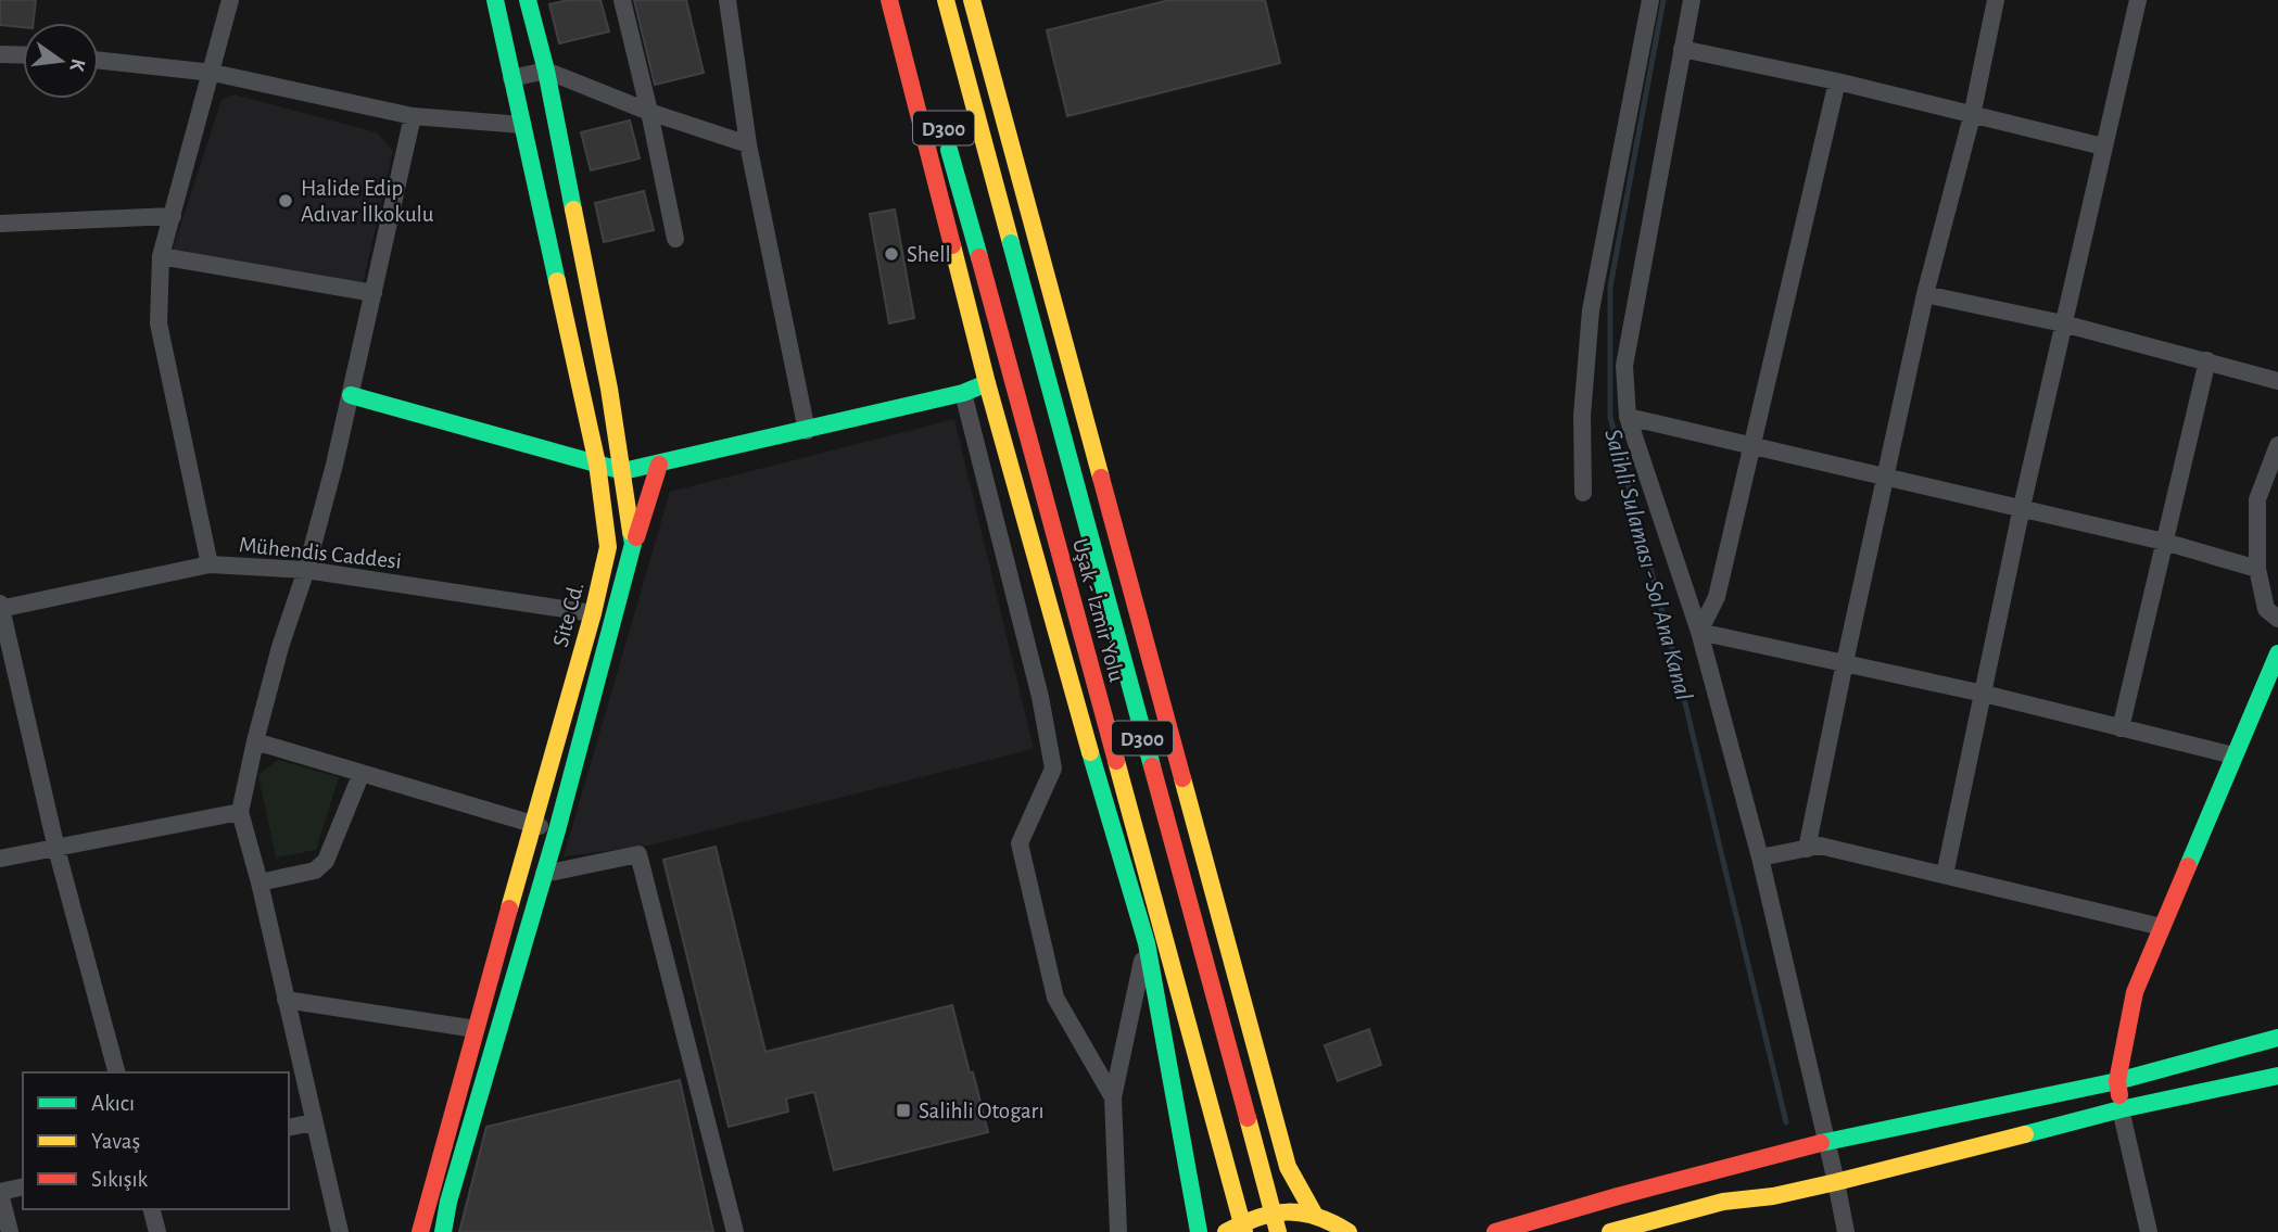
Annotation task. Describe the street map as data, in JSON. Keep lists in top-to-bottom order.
{
  "streets": {
    "main road": ["D300", "Uşak - İzmir Yolu", "Site Cd."],
    "street": ["Mühendis Caddesi"]
  },
  "crossings": [
    ["Mühendis Caddesi", "Site Cd."]
  ],
  "water": ["Salihli Sulaması - Sol Ana Kanal"],
  "places": {
    "other": ["Halide Edip Adıvar İlkokulu", "Shell"],
    "transit": ["Salihli Otogarı"]
  },
  "legend": ["Akıcı", "Yavaş", "Sıkışık"],
  "north": "right"
}
